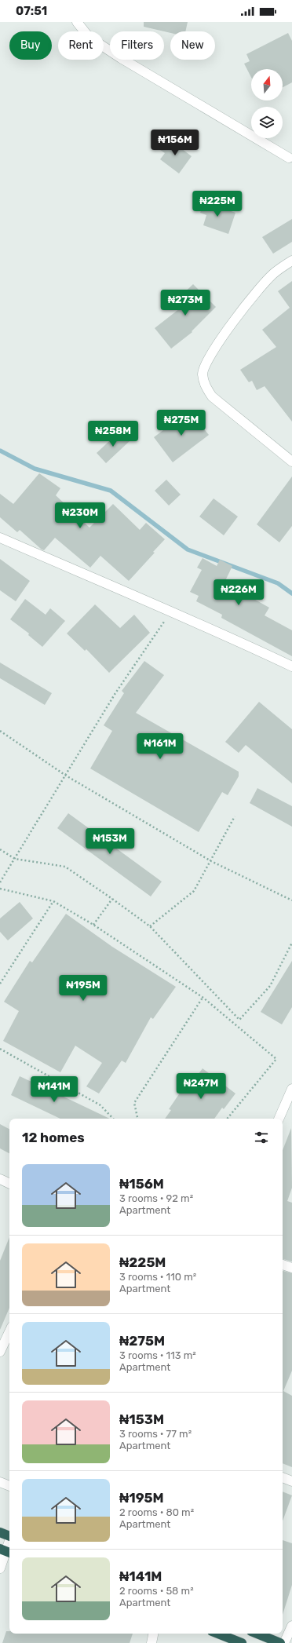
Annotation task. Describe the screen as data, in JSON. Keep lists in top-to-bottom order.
{
  "north": "top",
  "page": {
    "status": "07:51",
    "chip": [
      "Buy",
      "Rent",
      "Filters",
      "New"
    ],
    "price": [
      "₦156M",
      "₦225M",
      "₦273M",
      "₦275M",
      "₦258M",
      "₦230M",
      "₦226M",
      "₦161M",
      "₦153M",
      "₦195M",
      "₦247M",
      "₦141M"
    ],
    "heading": "12 homes",
    "list": [
      {
        "name": "₦156M",
        "note": "3 rooms · 92 m² · Apartment"
      },
      {
        "name": "₦225M",
        "note": "3 rooms · 110 m² · Apartment"
      },
      {
        "name": "₦275M",
        "note": "3 rooms · 113 m² · Apartment"
      },
      {
        "name": "₦153M",
        "note": "3 rooms · 77 m² · Apartment"
      },
      {
        "name": "₦195M",
        "note": "2 rooms · 80 m² · Apartment"
      },
      {
        "name": "₦141M",
        "note": "2 rooms · 58 m² · Apartment"
      }
    ]
  }
}
